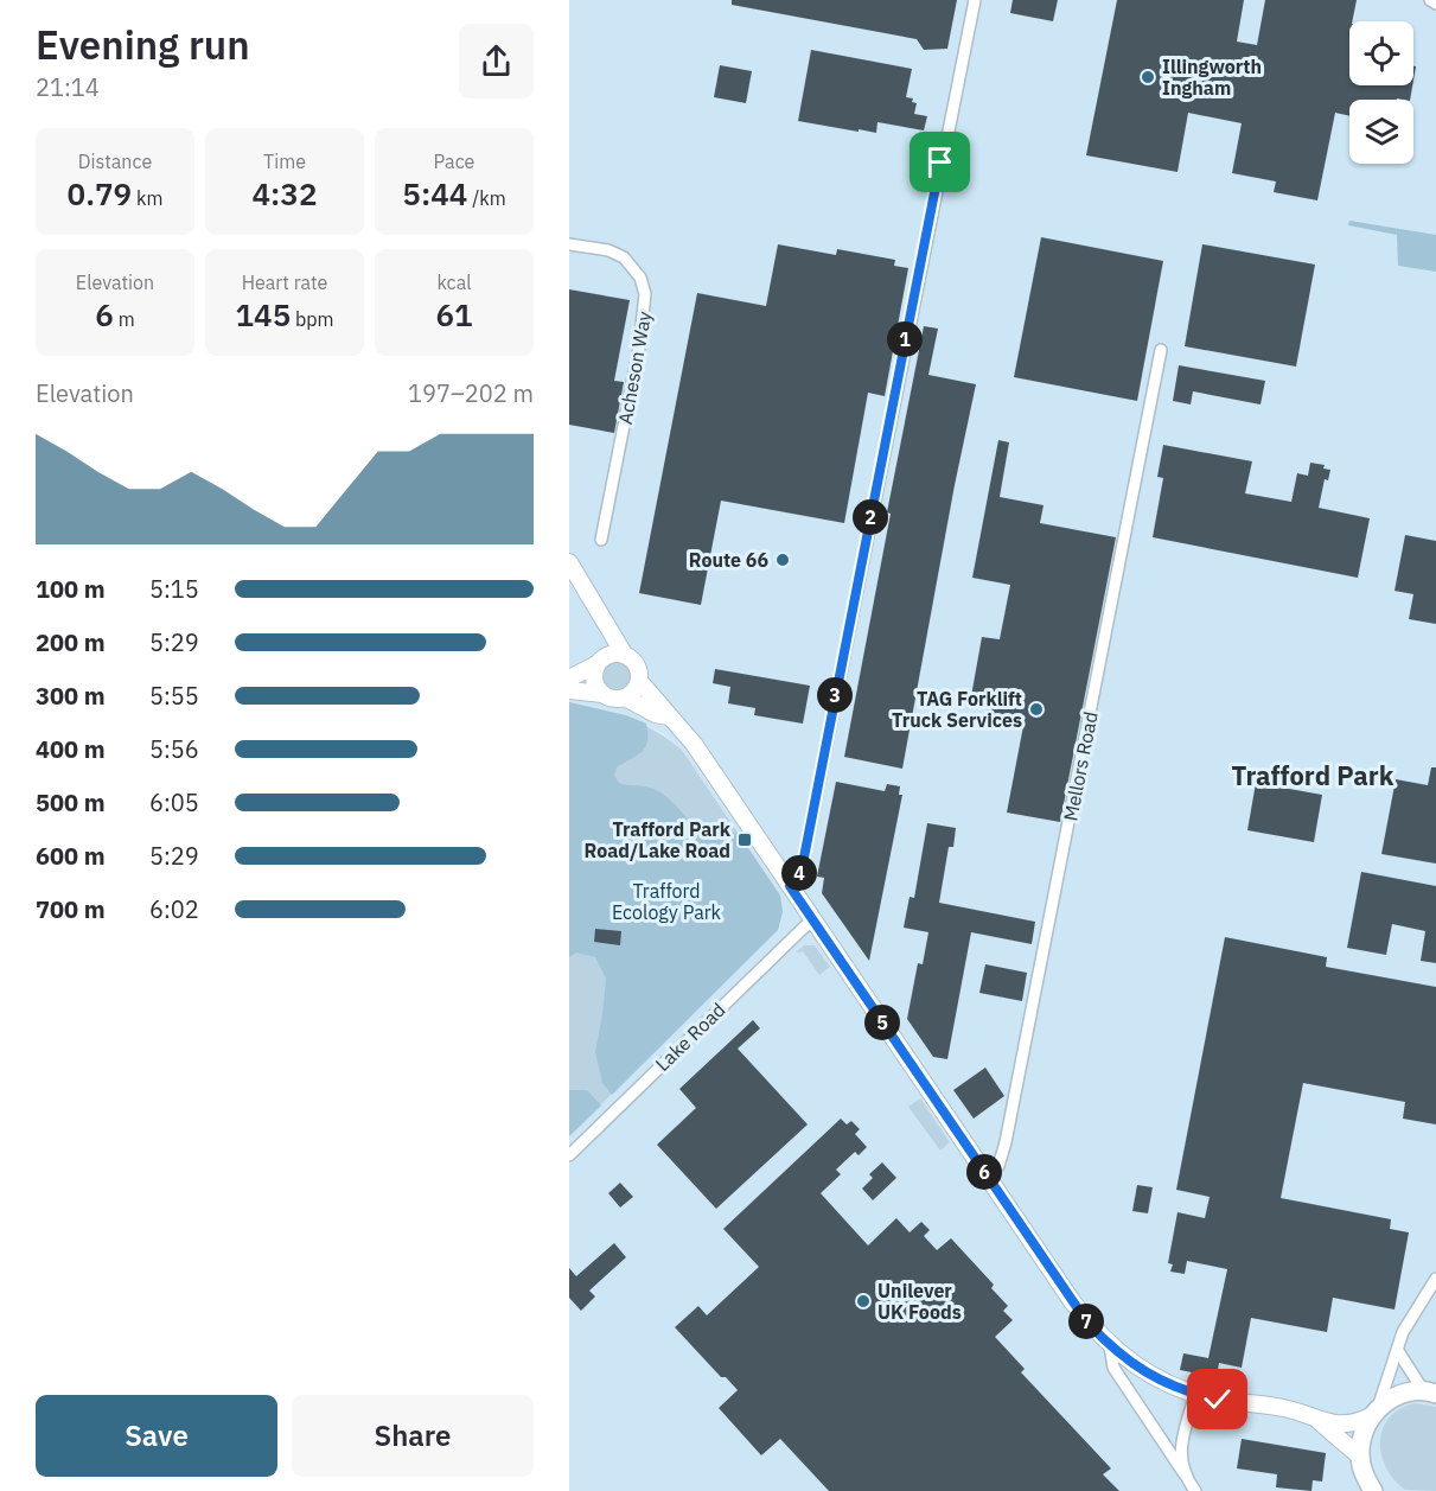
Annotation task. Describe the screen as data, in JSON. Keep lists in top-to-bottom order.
{
  "streets": {
    "street": ["Acheson Way", "Mellors Road", "Lake Road"]
  },
  "districts": ["Trafford Park"],
  "parks": ["Trafford Ecology Park"],
  "places": {
    "other": [
      "Illingworth Ingham",
      "Route 66",
      "TAG Forklift Truck Services",
      "Unilever UK Foods"
    ],
    "transit": ["Trafford Park Road/Lake Road"]
  },
  "page": {
    "heading": ["Evening run", "21:14"],
    "stats": [
      ["Distance", "0.79 km"],
      ["Time", "4:32"],
      ["Pace", "5:44 /km"],
      ["Elevation", "6 m"],
      ["Heart rate", "145 bpm"],
      ["kcal", "61"]
    ],
    "pins": [
      "1",
      "2",
      "3",
      "4",
      "5",
      "6",
      "7"
    ],
    "chart": ["Elevation", "197–202 m"],
    "list": [
      {
        "name": "100 m",
        "note": "5:15"
      },
      {
        "name": "200 m",
        "note": "5:29"
      },
      {
        "name": "300 m",
        "note": "5:55"
      },
      {
        "name": "400 m",
        "note": "5:56"
      },
      {
        "name": "500 m",
        "note": "6:05"
      },
      {
        "name": "600 m",
        "note": "5:29"
      },
      {
        "name": "700 m",
        "note": "6:02"
      }
    ],
    "buttons": ["Save", "Share"]
  }
}
